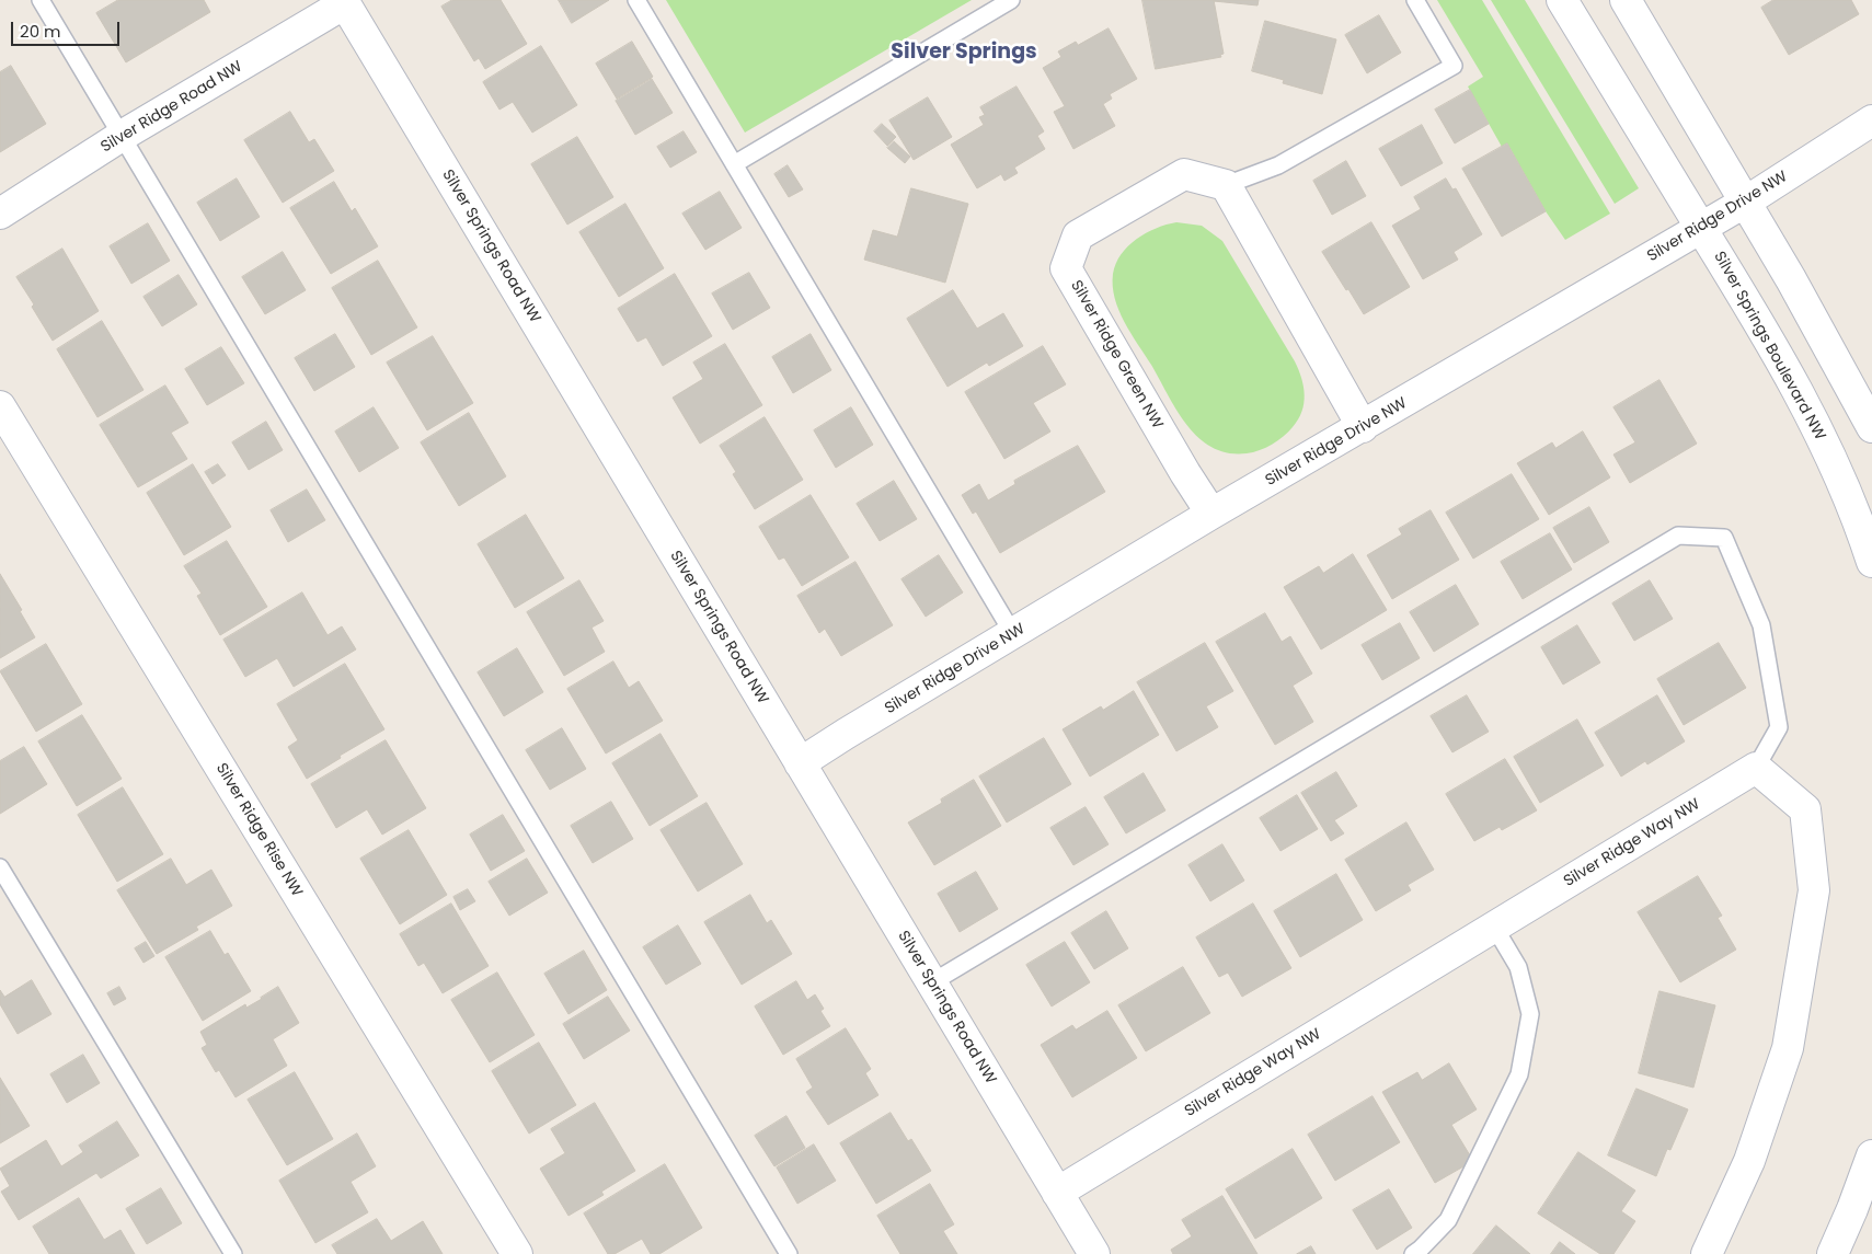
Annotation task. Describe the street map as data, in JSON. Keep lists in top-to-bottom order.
{
  "streets": {
    "street": [
      "Silver Ridge Road NW",
      "Silver Ridge Drive NW",
      "Silver Springs Road NW",
      "Silver Springs Boulevard NW",
      "Silver Ridge Green NW",
      "Silver Ridge Rise NW",
      "Silver Ridge Way NW"
    ]
  },
  "crossings": [
    ["Silver Ridge Road NW", "Silver Springs Road NW"],
    ["Silver Ridge Drive NW", "Silver Springs Road NW"],
    ["Silver Ridge Drive NW", "Silver Springs Boulevard NW"],
    ["Silver Ridge Drive NW", "Silver Ridge Green NW"],
    ["Silver Springs Road NW", "Silver Ridge Way NW"]
  ],
  "districts": ["Silver Springs"],
  "scale_bar": "20 m"
}
